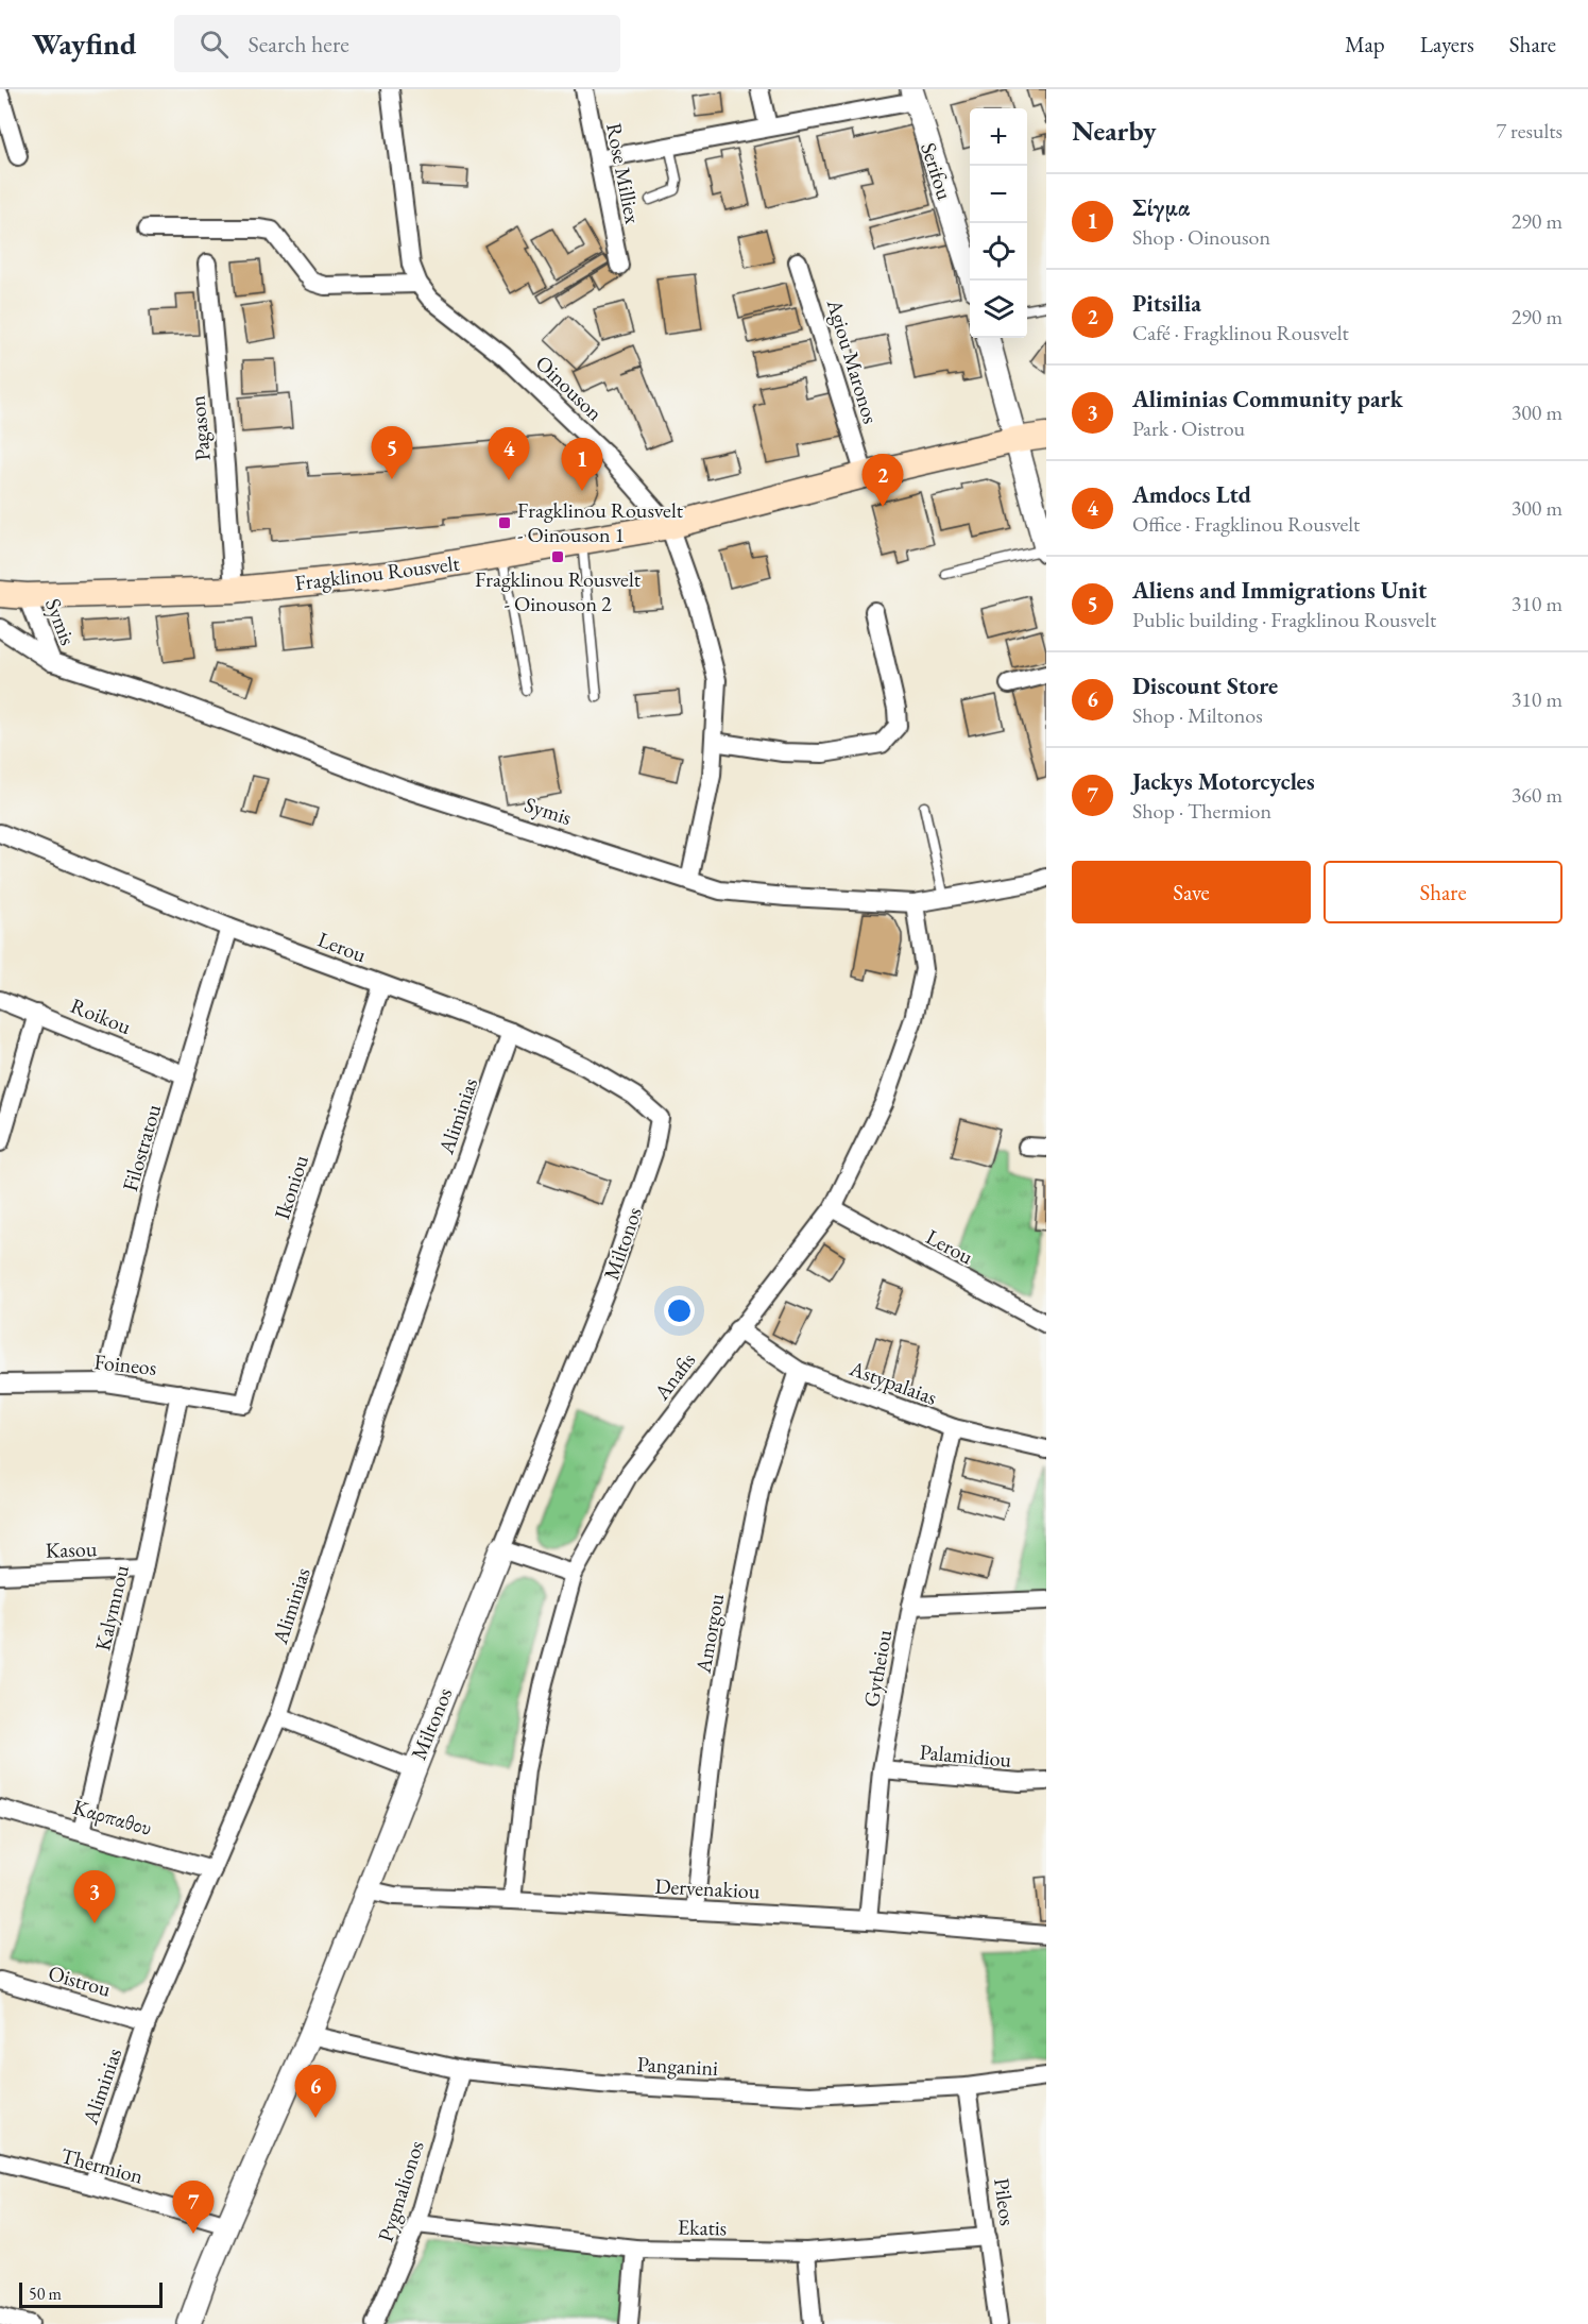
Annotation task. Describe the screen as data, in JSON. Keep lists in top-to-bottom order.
{
  "streets": {
    "main road": ["Fragklinou Rousvelt"],
    "street": [
      "Serifou",
      "Rose Milliex",
      "Agiou Maronos",
      "Oinouson",
      "Pagason",
      "Symis",
      "Lerou",
      "Roikou",
      "Aliminias",
      "Filostratou",
      "Ikoniou",
      "Miltonos",
      "Foineos",
      "Anafis",
      "Astypalaias",
      "Kasou",
      "Kalymnou",
      "Amorgou",
      "Gytheiou",
      "Palamidiou",
      "Καρπαθου",
      "Dervenakiou",
      "Oistrou",
      "Panganini",
      "Thermion",
      "Pygmalionos",
      "Pileos",
      "Ekatis"
    ]
  },
  "crossings": [
    ["Agiou Maronos", "Fragklinou Rousvelt"],
    ["Oinouson", "Fragklinou Rousvelt"],
    ["Oinouson", "Symis"],
    ["Pagason", "Fragklinou Rousvelt"],
    ["Fragklinou Rousvelt", "Symis"],
    ["Symis", "Anafis"],
    ["Lerou", "Aliminias"],
    ["Lerou", "Filostratou"],
    ["Lerou", "Ikoniou"],
    ["Lerou", "Miltonos"],
    ["Lerou", "Anafis"],
    ["Roikou", "Filostratou"],
    ["Aliminias", "Καρπαθου"],
    ["Aliminias", "Oistrou"],
    ["Aliminias", "Thermion"],
    ["Filostratou", "Foineos"],
    ["Ikoniou", "Foineos"],
    ["Miltonos", "Dervenakiou"],
    ["Miltonos", "Panganini"],
    ["Miltonos", "Thermion"],
    ["Foineos", "Kalymnou"],
    ["Anafis", "Astypalaias"],
    ["Anafis", "Dervenakiou"],
    ["Astypalaias", "Amorgou"],
    ["Astypalaias", "Gytheiou"],
    ["Kasou", "Kalymnou"],
    ["Kalymnou", "Καρπαθου"],
    ["Amorgou", "Dervenakiou"],
    ["Gytheiou", "Palamidiou"],
    ["Gytheiou", "Dervenakiou"],
    ["Panganini", "Pygmalionos"],
    ["Panganini", "Pileos"],
    ["Pygmalionos", "Ekatis"],
    ["Pileos", "Ekatis"]
  ],
  "places": {
    "transit": ["Fragklinou Rousvelt - Oinouson 1", "Fragklinou Rousvelt - Oinouson 2"]
  },
  "scale_bar": "50 m",
  "page": {
    "header": "Wayfind",
    "search": "Search here",
    "nav": ["Map", "Layers", "Share"],
    "heading": ["Nearby", "7 results"],
    "map_buttons": ["+", "−"],
    "list": [
      {
        "mark": "1",
        "name": "Σίγμα",
        "note": "Shop · Oinouson",
        "value": "290 m"
      },
      {
        "mark": "2",
        "name": "Pitsilia",
        "note": "Café · Fragklinou Rousvelt",
        "value": "290 m"
      },
      {
        "mark": "3",
        "name": "Aliminias Community park",
        "note": "Park · Oistrou",
        "value": "300 m"
      },
      {
        "mark": "4",
        "name": "Amdocs Ltd",
        "note": "Office · Fragklinou Rousvelt",
        "value": "300 m"
      },
      {
        "mark": "5",
        "name": "Aliens and Immigrations Unit",
        "note": "Public building · Fragklinou Rousvelt",
        "value": "310 m"
      },
      {
        "mark": "6",
        "name": "Discount Store",
        "note": "Shop · Miltonos",
        "value": "310 m"
      },
      {
        "mark": "7",
        "name": "Jackys Motorcycles",
        "note": "Shop · Thermion",
        "value": "360 m"
      }
    ],
    "pins": [
      "5",
      "4",
      "1",
      "2",
      "3",
      "6",
      "7"
    ],
    "buttons": ["Save", "Share"],
    "scale": "50 m"
  }
}
